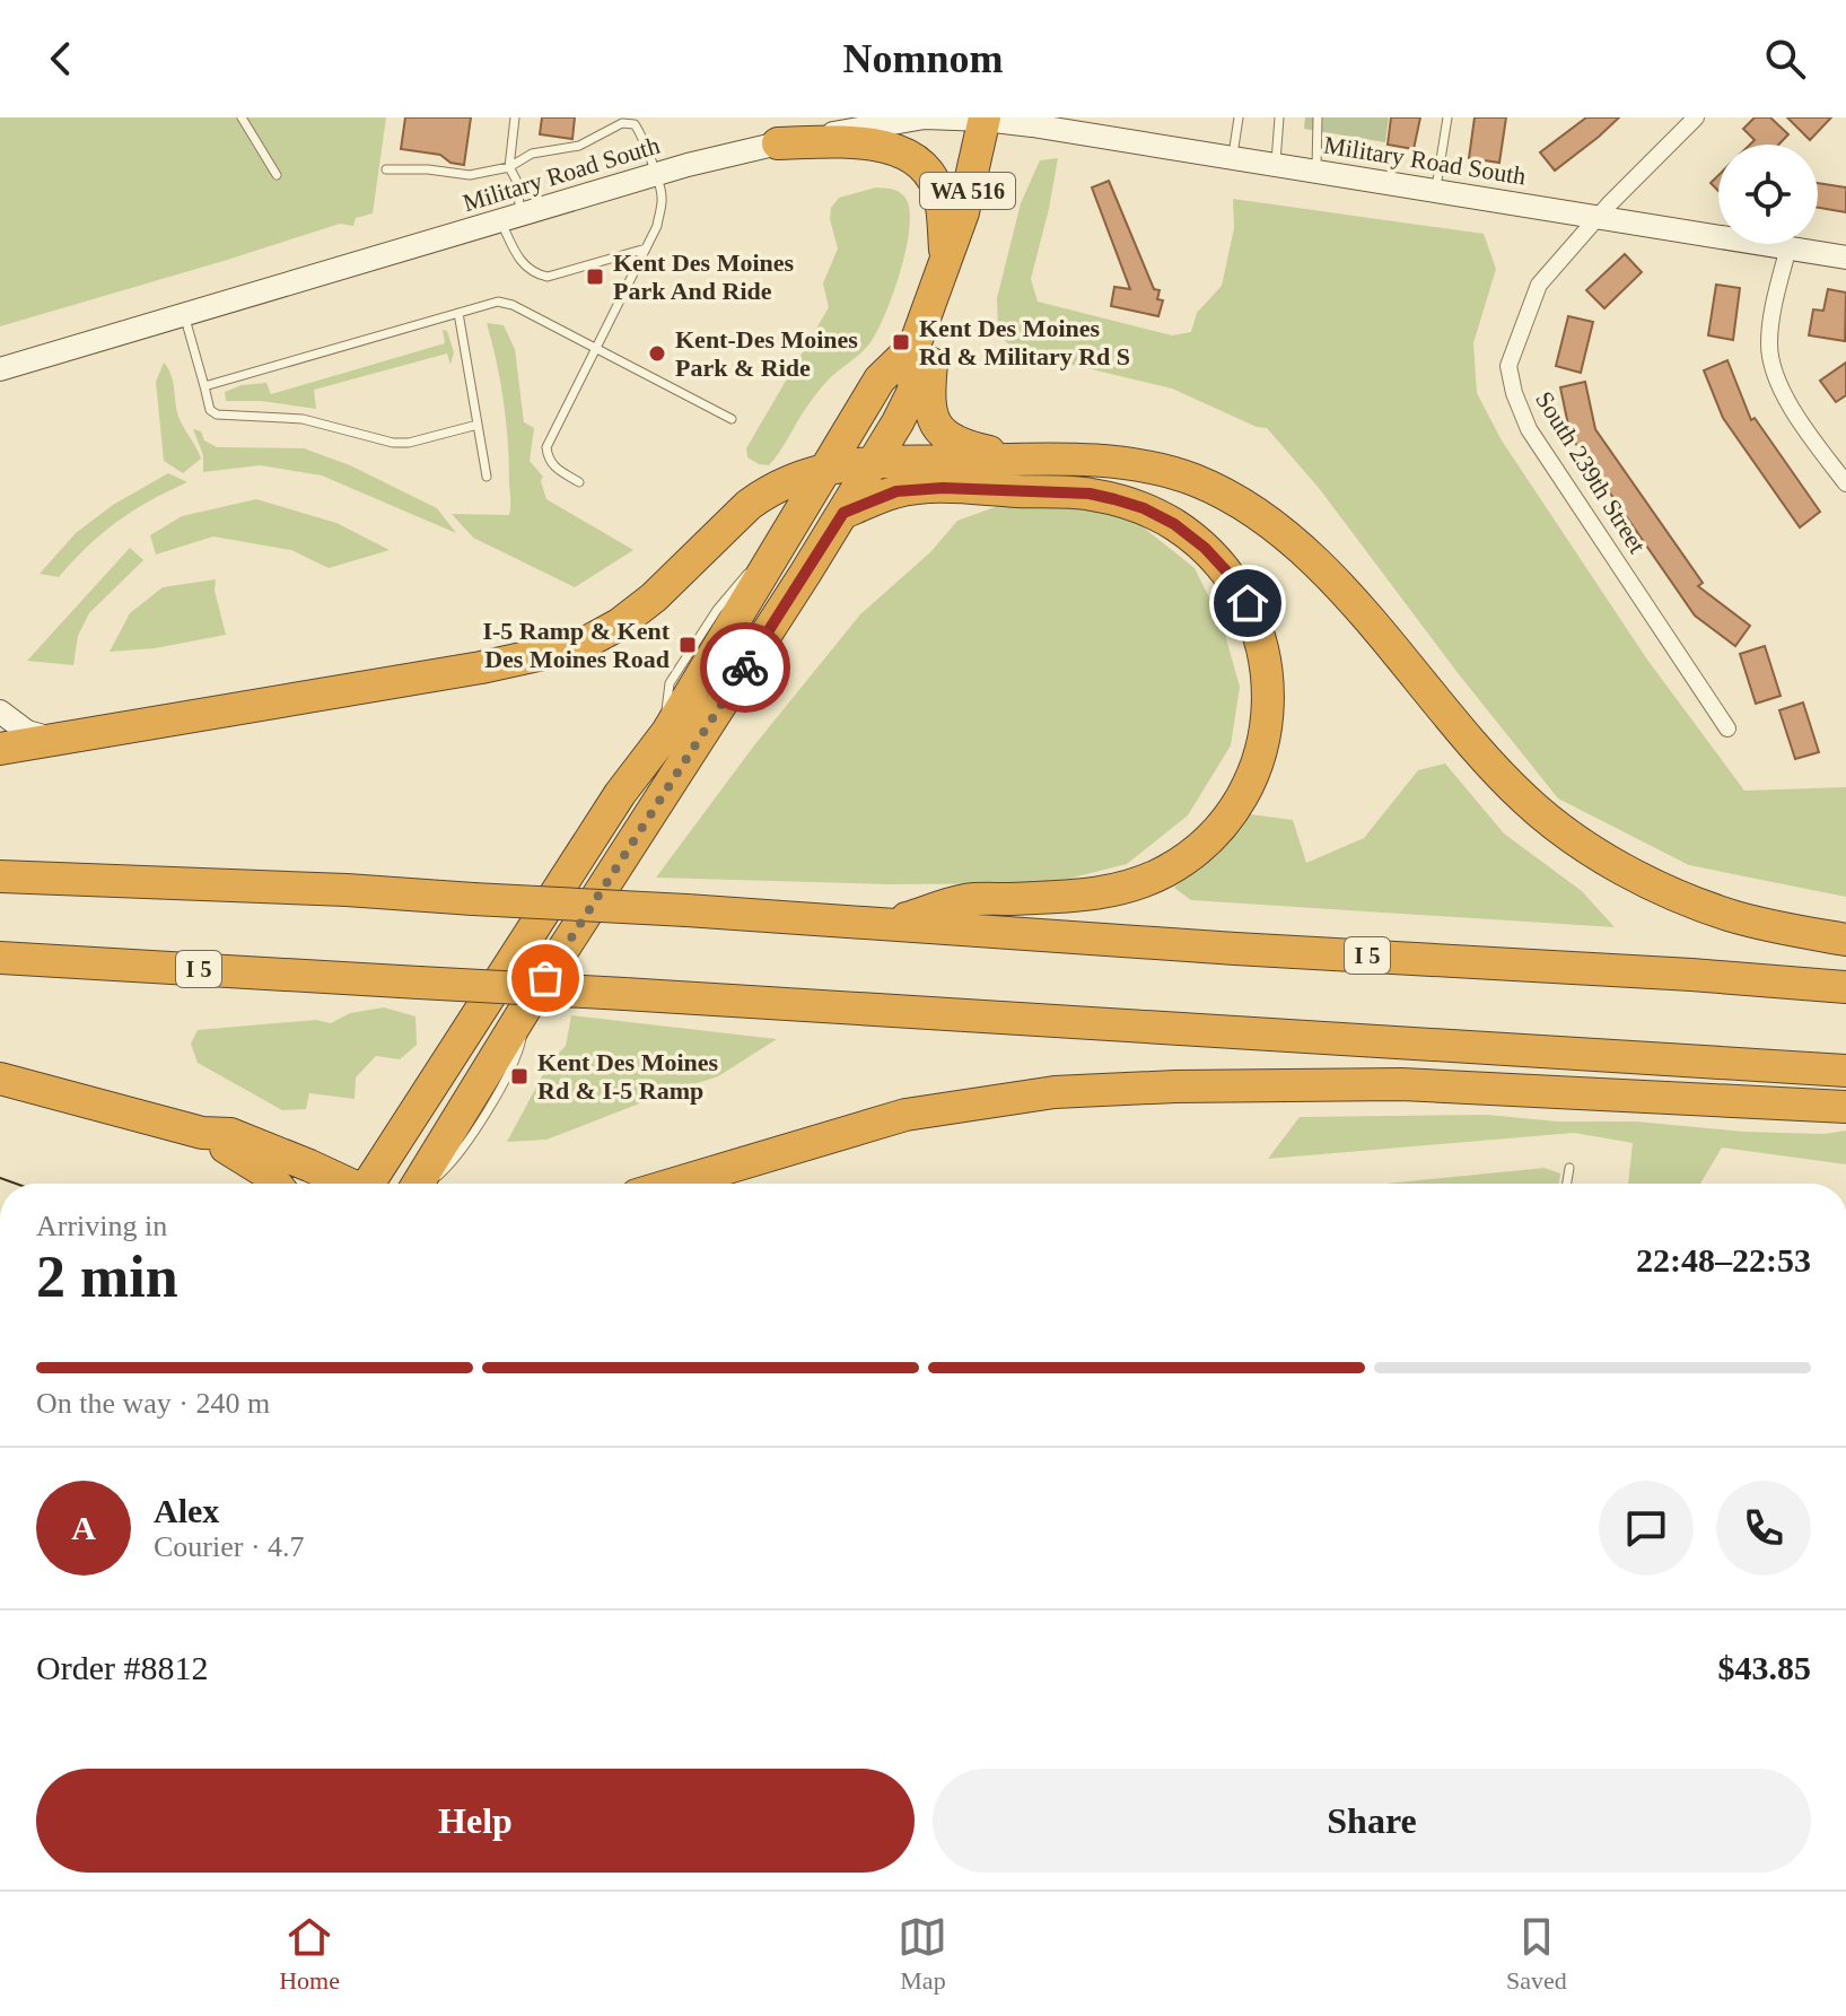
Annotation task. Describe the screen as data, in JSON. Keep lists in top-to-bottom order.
{
  "streets": {
    "highway": ["WA 516", "I 5"],
    "main road": ["Military Road South"],
    "street": ["South 239th Street"]
  },
  "crossings": [
    ["Military Road South", "WA 516"],
    ["Military Road South", "South 239th Street"]
  ],
  "places": {
    "transit": [
      "Kent Des Moines Park And Ride",
      "Kent Des Moines Rd & Military Rd S",
      "I-5 Ramp & Kent Des Moines Road",
      "Kent Des Moines Rd & I-5 Ramp"
    ],
    "other": ["Kent-Des Moines Park & Ride"]
  },
  "page": {
    "header": "Nomnom",
    "heading": ["2 min", "Arriving in", "22:48–22:53"],
    "panel": [
      "Alex",
      "Courier · 4.7",
      "Order #8812",
      "$43.85"
    ],
    "bar": "On the way · 240 m",
    "round": "A",
    "buttons": ["Help", "Share"],
    "tabs": ["Home", "Map", "Saved"]
  }
}
